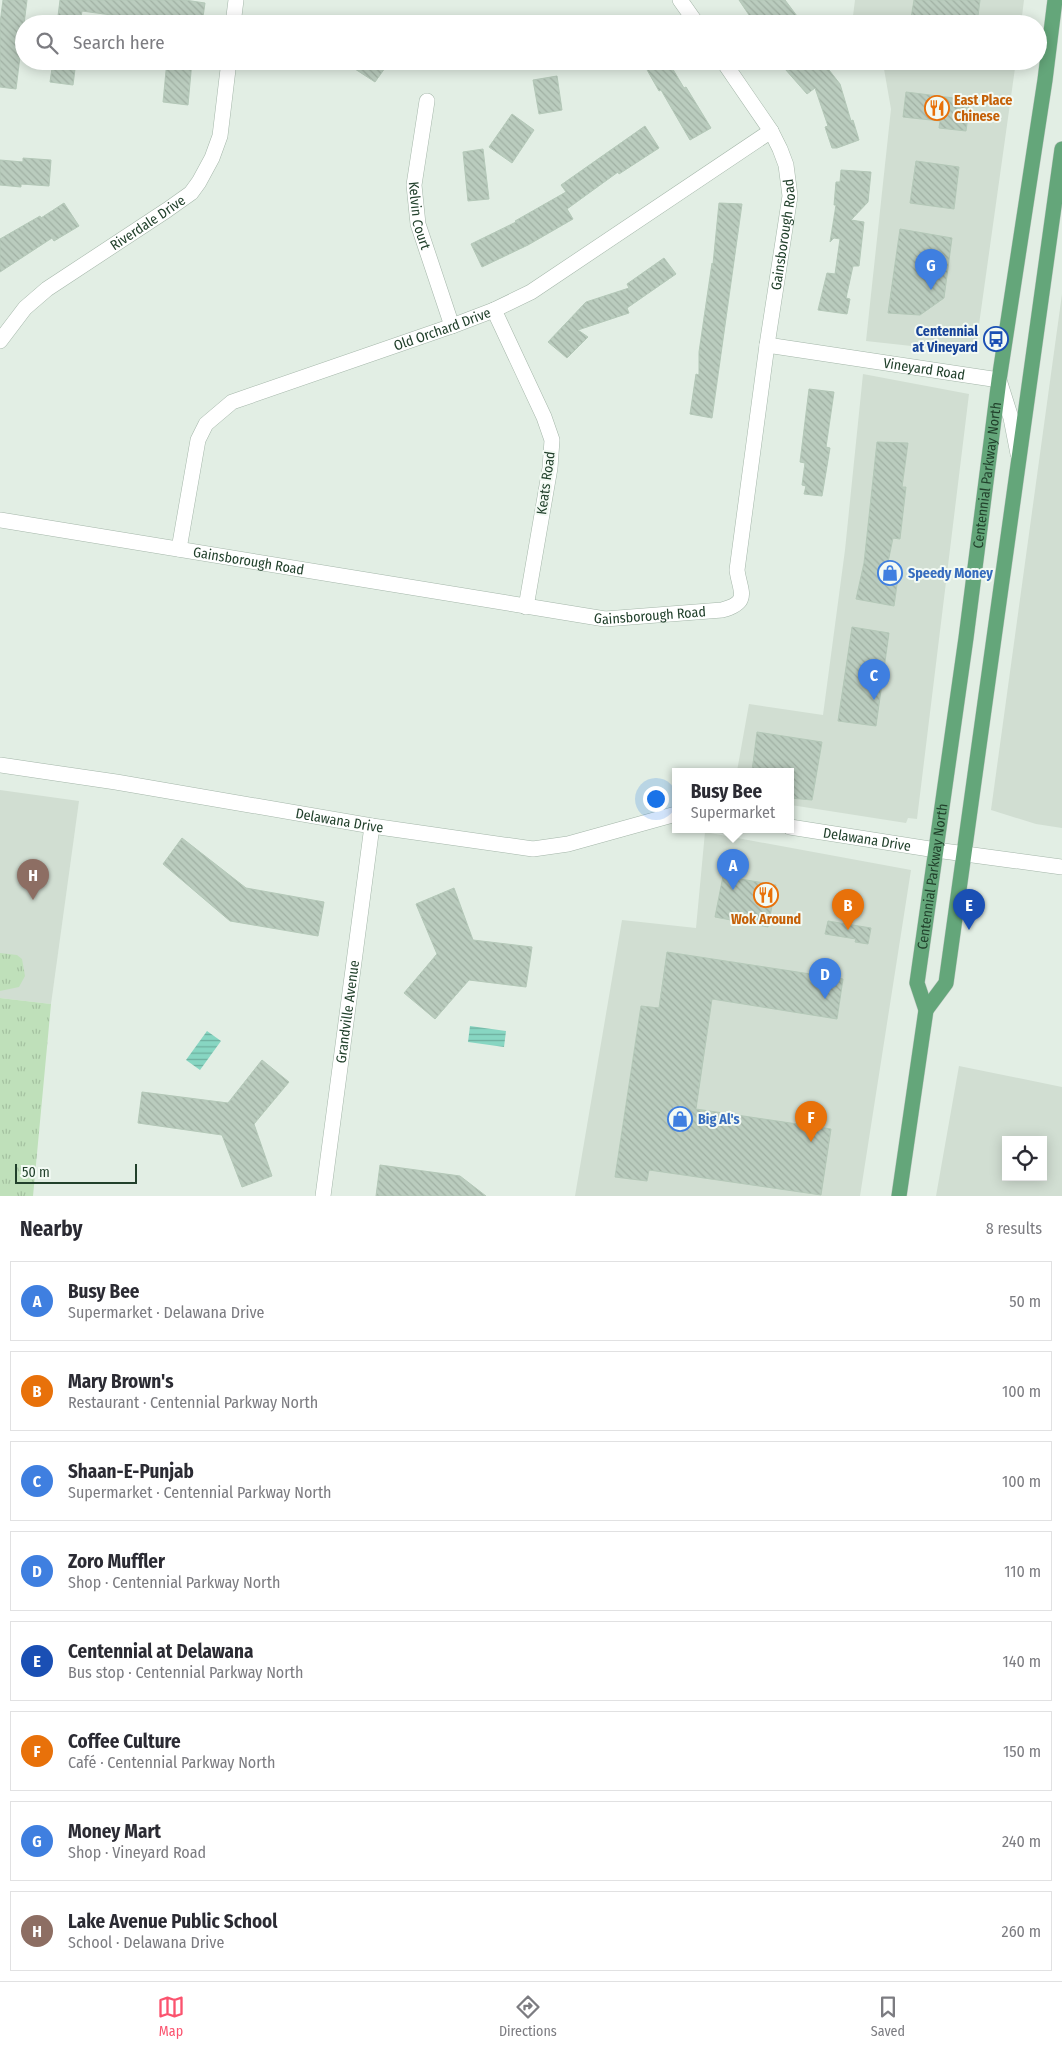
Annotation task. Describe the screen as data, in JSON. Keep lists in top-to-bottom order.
{
  "streets": {
    "main road": ["Centennial Parkway North"],
    "street": [
      "Kelvin Court",
      "Riverdale Drive",
      "Gainsborough Road",
      "Old Orchard Drive",
      "Vineyard Road",
      "Keats Road",
      "Delawana Drive",
      "Grandville Avenue"
    ]
  },
  "crossings": [
    ["Kelvin Court", "Old Orchard Drive"],
    ["Gainsborough Road", "Old Orchard Drive"],
    ["Gainsborough Road", "Vineyard Road"],
    ["Gainsborough Road", "Keats Road"],
    ["Old Orchard Drive", "Keats Road"],
    ["Vineyard Road", "Centennial Parkway North"],
    ["Centennial Parkway North", "Delawana Drive"],
    ["Delawana Drive", "Grandville Avenue"]
  ],
  "places": {
    "restaurant": ["East Place Chinese", "Wok Around"],
    "bus stop": ["Centennial at Vineyard"],
    "shop": ["Speedy Money", "Big Al's"]
  },
  "scale_bar": "50 m",
  "page": {
    "search": "Search here",
    "pins": [
      "G",
      "C",
      "A",
      "H",
      "B",
      "E",
      "D",
      "F"
    ],
    "popup": ["Busy Bee", "Supermarket"],
    "scale": "50 m",
    "heading": ["Nearby", "8 results"],
    "list": [
      {
        "mark": "A",
        "name": "Busy Bee",
        "note": "Supermarket · Delawana Drive",
        "value": "50 m"
      },
      {
        "mark": "B",
        "name": "Mary Brown's",
        "note": "Restaurant · Centennial Parkway North",
        "value": "100 m"
      },
      {
        "mark": "C",
        "name": "Shaan-E-Punjab",
        "note": "Supermarket · Centennial Parkway North",
        "value": "100 m"
      },
      {
        "mark": "D",
        "name": "Zoro Muffler",
        "note": "Shop · Centennial Parkway North",
        "value": "110 m"
      },
      {
        "mark": "E",
        "name": "Centennial at Delawana",
        "note": "Bus stop · Centennial Parkway North",
        "value": "140 m"
      },
      {
        "mark": "F",
        "name": "Coffee Culture",
        "note": "Café · Centennial Parkway North",
        "value": "150 m"
      },
      {
        "mark": "G",
        "name": "Money Mart",
        "note": "Shop · Vineyard Road",
        "value": "240 m"
      },
      {
        "mark": "H",
        "name": "Lake Avenue Public School",
        "note": "School · Delawana Drive",
        "value": "260 m"
      }
    ],
    "nav": ["Map", "Directions", "Saved"]
  }
}
